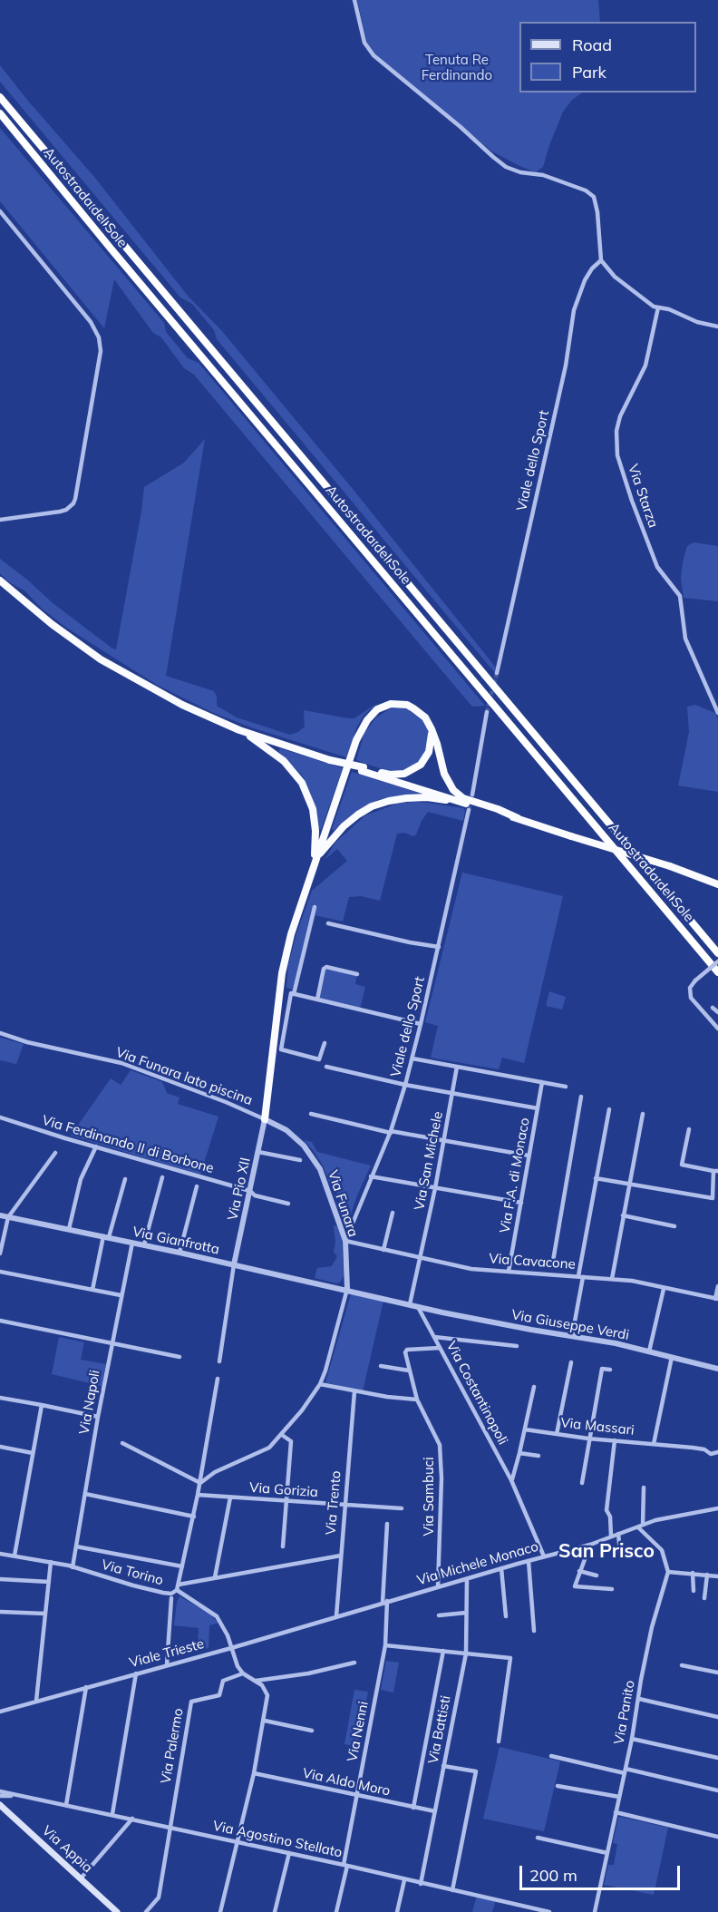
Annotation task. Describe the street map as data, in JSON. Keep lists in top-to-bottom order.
{
  "streets": {
    "highway": ["Autostrada del Sole"],
    "main road": ["Via Appia"],
    "street": [
      "Viale dello Sport",
      "Via Starza",
      "Via Funara lato piscina",
      "Via Ferdinando II di Borbone",
      "Via San Michele",
      "Via F.A. di Monaco",
      "Via Pio XII",
      "Via Funara",
      "Via Gianfrotta",
      "Via Cavacone",
      "Via Giuseppe Verdi",
      "Via Costantinopoli",
      "Via Napoli",
      "Via Massari",
      "Via Gorizia",
      "Via Sambuci",
      "Via Trento",
      "Via Michele Monaco",
      "Via Torino",
      "Viale Trieste",
      "Via Panito",
      "Via Battisti",
      "Via Nenni",
      "Via Palermo",
      "Via Aldo Moro",
      "Via Agostino Stellato"
    ]
  },
  "crossings": [
    ["Viale dello Sport", "Via Funara"],
    ["Viale dello Sport", "Via Cavacone"],
    ["Via Funara lato piscina", "Via Pio XII"],
    ["Via Funara lato piscina", "Via Funara"],
    ["Via Ferdinando II di Borbone", "Via Pio XII"],
    ["Via San Michele", "Via Cavacone"],
    ["Via F.A. di Monaco", "Via Cavacone"],
    ["Via Pio XII", "Via Funara"],
    ["Via Pio XII", "Via Gianfrotta"],
    ["Via Funara", "Via Gianfrotta"],
    ["Via Funara", "Via Cavacone"],
    ["Via Gianfrotta", "Via Napoli"],
    ["Via Giuseppe Verdi", "Via Costantinopoli"],
    ["Via Costantinopoli", "Via Sambuci"],
    ["Via Costantinopoli", "Via Michele Monaco"],
    ["Via Napoli", "Via Torino"],
    ["Via Gorizia", "Via Trento"],
    ["Via Sambuci", "Via Michele Monaco"],
    ["Via Trento", "Via Michele Monaco"],
    ["Via Trento", "Viale Trieste"],
    ["Via Michele Monaco", "Viale Trieste"],
    ["Via Michele Monaco", "Via Battisti"],
    ["Via Michele Monaco", "Via Nenni"],
    ["Via Torino", "Viale Trieste"],
    ["Via Torino", "Via Palermo"],
    ["Via Battisti", "Via Aldo Moro"],
    ["Via Battisti", "Via Agostino Stellato"],
    ["Via Nenni", "Via Aldo Moro"],
    ["Via Nenni", "Via Agostino Stellato"],
    ["Via Palermo", "Via Agostino Stellato"]
  ],
  "districts": ["San Prisco"],
  "parks": ["Tenuta Re Ferdinando"],
  "legend": ["Road", "Park"],
  "scale_bar": "200 m"
}
